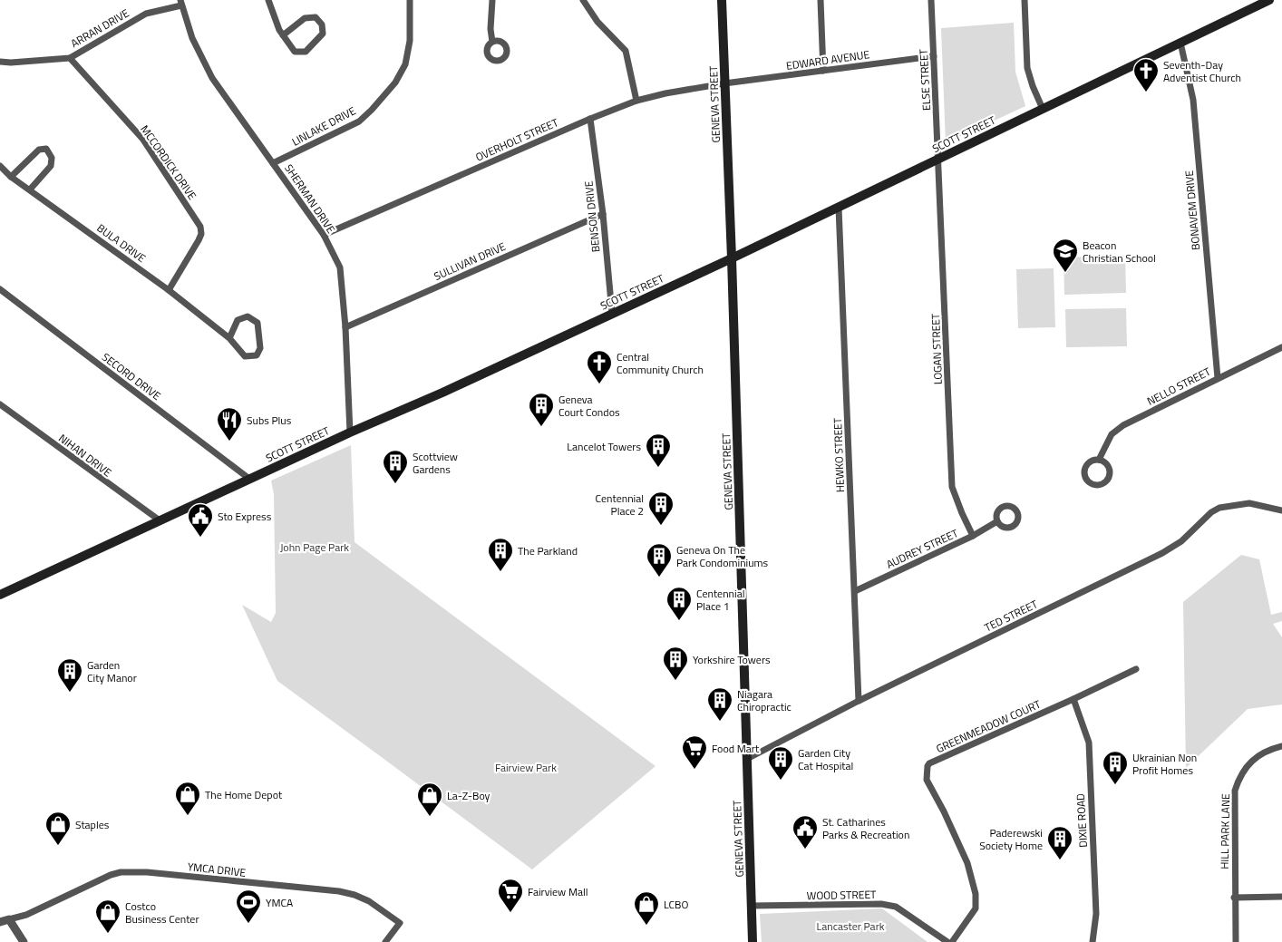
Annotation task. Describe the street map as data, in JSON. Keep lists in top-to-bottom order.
{
  "streets": {
    "main road": ["GENEVA STREET", "SCOTT STREET"],
    "street": [
      "ARRAN DRIVE",
      "EDWARD AVENUE",
      "ELSE STREET",
      "LINLAKE DRIVE",
      "OVERHOLT STREET",
      "MCCORDICK DRIVE",
      "SHERMAN DRIVE",
      "BONAVEM DRIVE",
      "BENSON DRIVE",
      "BULA DRIVE",
      "SULLIVAN DRIVE",
      "LOGAN STREET",
      "SECORD DRIVE",
      "NELLO STREET",
      "NIHAN DRIVE",
      "HEWKO STREET",
      "AUDREY STREET",
      "TED STREET",
      "GREENMEADOW COURT",
      "DIXIE ROAD",
      "HILL PARK LANE",
      "YMCA DRIVE",
      "WOOD STREET"
    ]
  },
  "crossings": [
    ["ARRAN DRIVE", "MCCORDICK DRIVE"],
    ["ARRAN DRIVE", "SHERMAN DRIVE"],
    ["EDWARD AVENUE", "ELSE STREET"],
    ["EDWARD AVENUE", "GENEVA STREET"],
    ["EDWARD AVENUE", "OVERHOLT STREET"],
    ["ELSE STREET", "SCOTT STREET"],
    ["ELSE STREET", "LOGAN STREET"],
    ["GENEVA STREET", "SCOTT STREET"],
    ["GENEVA STREET", "OVERHOLT STREET"],
    ["GENEVA STREET", "TED STREET"],
    ["GENEVA STREET", "WOOD STREET"],
    ["LINLAKE DRIVE", "SHERMAN DRIVE"],
    ["SCOTT STREET", "SHERMAN DRIVE"],
    ["SCOTT STREET", "BONAVEM DRIVE"],
    ["SCOTT STREET", "BENSON DRIVE"],
    ["SCOTT STREET", "LOGAN STREET"],
    ["SCOTT STREET", "SECORD DRIVE"],
    ["SCOTT STREET", "NIHAN DRIVE"],
    ["SCOTT STREET", "HEWKO STREET"],
    ["OVERHOLT STREET", "SHERMAN DRIVE"],
    ["OVERHOLT STREET", "BENSON DRIVE"],
    ["MCCORDICK DRIVE", "BULA DRIVE"],
    ["SHERMAN DRIVE", "SULLIVAN DRIVE"],
    ["BONAVEM DRIVE", "NELLO STREET"],
    ["BENSON DRIVE", "SULLIVAN DRIVE"],
    ["LOGAN STREET", "AUDREY STREET"],
    ["HEWKO STREET", "AUDREY STREET"],
    ["HEWKO STREET", "TED STREET"],
    ["GREENMEADOW COURT", "DIXIE ROAD"]
  ],
  "parks": ["John Page Park", "Fairview Park", "Lancaster Park"],
  "places": {
    "church": ["Seventh-Day Adventist Church", "Central Community Church"],
    "school or university": ["Beacon Christian School"],
    "building": [
      "Geneva Court Condos",
      "Lancelot Towers",
      "Scottview Gardens",
      "Centennial Place 2",
      "The Parkland",
      "Geneva On The Park Condominiums",
      "Centennial Place 1",
      "Yorkshire Towers",
      "Garden City Manor",
      "Niagara Chiropractic",
      "Garden City Cat Hospital",
      "Ukrainian Non Profit Homes",
      "Paderewski Society Home"
    ],
    "restaurant": ["Subs Plus"],
    "public building": ["Sto Express", "St. Catharines Parks & Recreation"],
    "supermarket": ["Food Mart", "Fairview Mall"],
    "shop": [
      "The Home Depot",
      "La-Z-Boy",
      "Staples",
      "LCBO",
      "Costco Business Center"
    ],
    "sports": ["YMCA"]
  }
}
